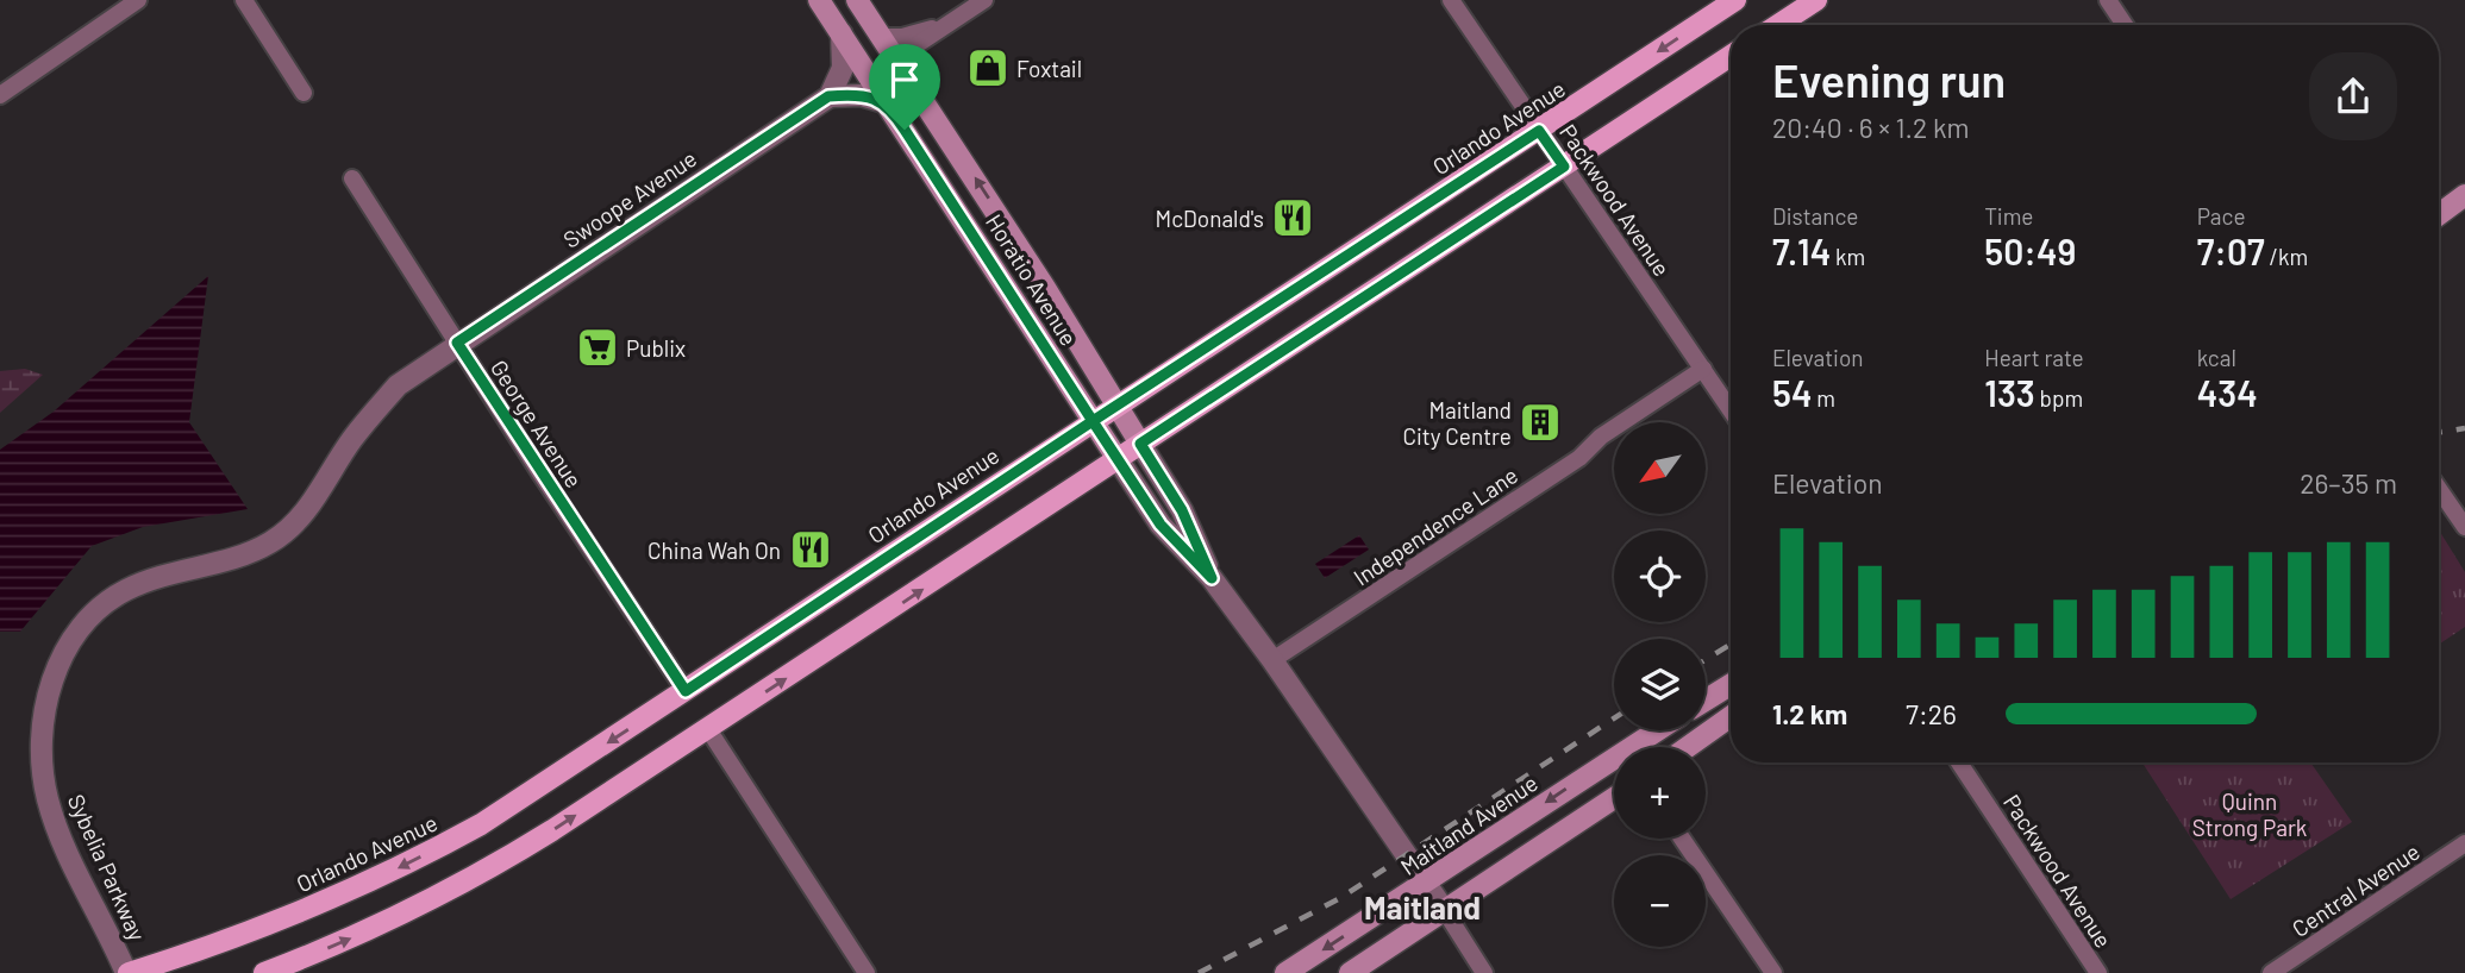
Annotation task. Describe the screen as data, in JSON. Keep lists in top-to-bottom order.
{
  "streets": {
    "main road": ["Orlando Avenue", "Horatio Avenue", "Maitland Avenue"],
    "street": [
      "Swoope Avenue",
      "Packwood Avenue",
      "George Avenue",
      "Independence Lane",
      "Sybelia Parkway",
      "Central Avenue"
    ]
  },
  "crossings": [
    ["Orlando Avenue", "Packwood Avenue"],
    ["Orlando Avenue", "Horatio Avenue"],
    ["Orlando Avenue", "George Avenue"],
    ["Orlando Avenue", "Sybelia Parkway"],
    ["Swoope Avenue", "George Avenue"],
    ["Swoope Avenue", "Sybelia Parkway"],
    ["Packwood Avenue", "Independence Lane"],
    ["Horatio Avenue", "Independence Lane"],
    ["Horatio Avenue", "Maitland Avenue"],
    ["George Avenue", "Sybelia Parkway"]
  ],
  "districts": ["Maitland"],
  "parks": ["Quinn Strong Park"],
  "places": {
    "shop": ["Foxtail"],
    "restaurant": ["McDonald's", "China Wah On"],
    "supermarket": ["Publix"],
    "building": ["Maitland City Centre"]
  },
  "north": "bottom left",
  "page": {
    "heading": ["Evening run", "20:40 · 6 × 1.2 km"],
    "stats": [
      ["Distance", "7.14 km"],
      ["Time", "50:49"],
      ["Pace", "7:07 /km"],
      ["Elevation", "54 m"],
      ["Heart rate", "133 bpm"],
      ["kcal", "434"]
    ],
    "map_buttons": ["+", "−"],
    "chart": ["Elevation", "26–35 m"],
    "list": [
      {
        "name": "1.2 km",
        "note": "7:26"
      }
    ]
  }
}
